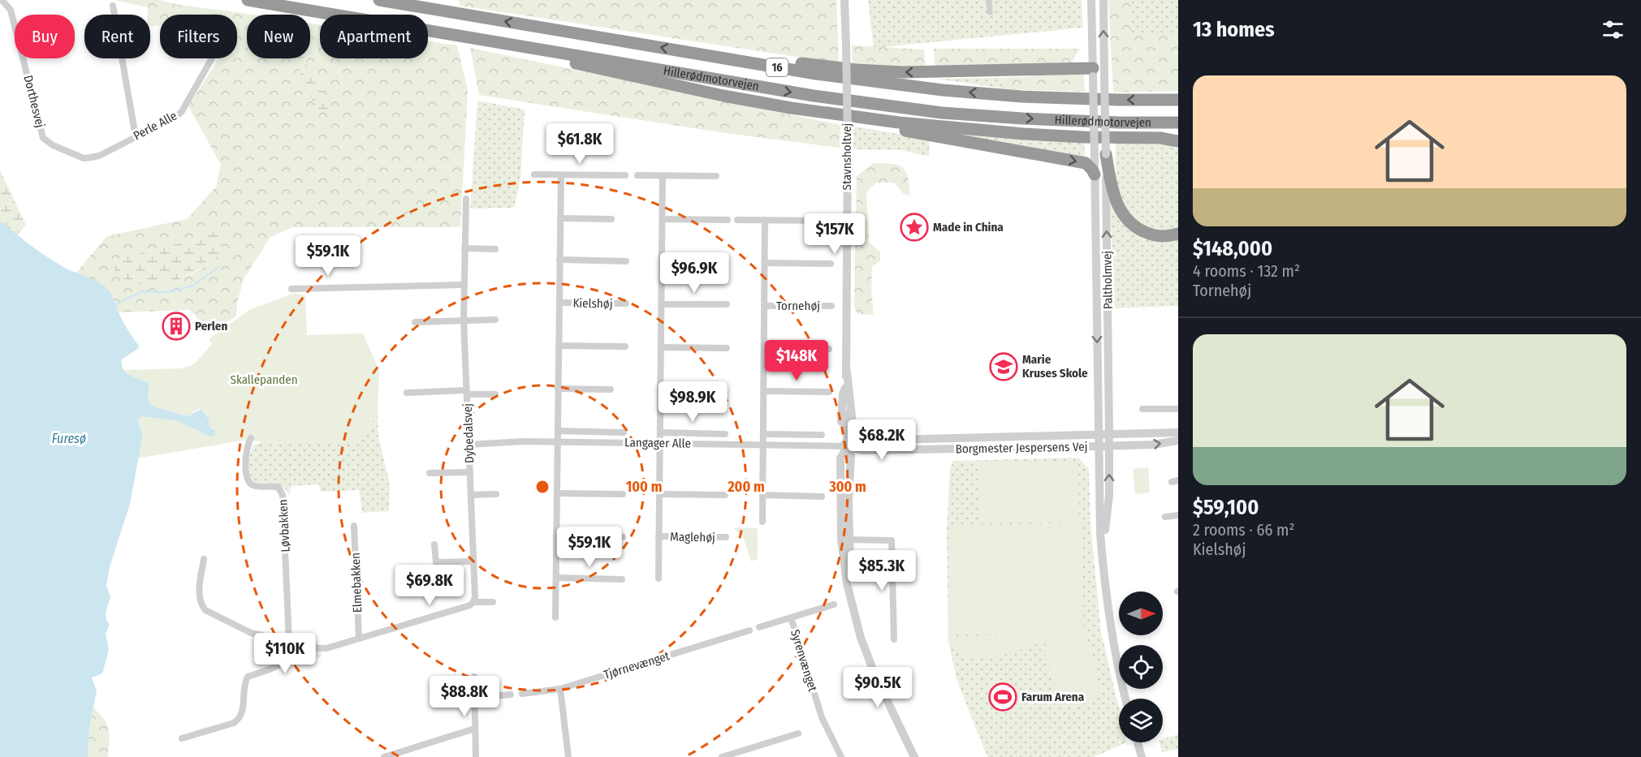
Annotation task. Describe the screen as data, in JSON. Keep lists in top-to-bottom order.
{
  "streets": {
    "highway": ["16", "Hillerødmotorvejen"],
    "street": [
      "Dorthesvej",
      "Perle Alle",
      "Stavnsholtvej",
      "Paltholmvej",
      "Kielshøj",
      "Tornehøj",
      "Dybedalsvej",
      "Langager Alle",
      "Borgmester Jespersens Vej",
      "Løvbakken",
      "Maglehøj",
      "Elmebakken",
      "Syrenvænget",
      "Tjørnevænget"
    ]
  },
  "crossings": [
    ["Dorthesvej", "Perle Alle"],
    ["Stavnsholtvej", "Langager Alle"],
    ["Stavnsholtvej", "Borgmester Jespersens Vej"],
    ["Paltholmvej", "Borgmester Jespersens Vej"],
    ["Kielshøj", "Langager Alle"],
    ["Tornehøj", "Langager Alle"],
    ["Dybedalsvej", "Langager Alle"],
    ["Langager Alle", "Borgmester Jespersens Vej"],
    ["Langager Alle", "Maglehøj"]
  ],
  "water": ["Furesø"],
  "parks": ["Skallepanden"],
  "places": {
    "place": ["Made in China"],
    "building": ["Perlen"],
    "school or university": ["Marie Kruses Skole"],
    "sports": ["Farum Arena"]
  },
  "north": "right",
  "page": {
    "heading": "13 homes",
    "chip": [
      "Buy",
      "Rent",
      "Filters",
      "New",
      "Apartment"
    ],
    "list": [
      {
        "name": "$148,000",
        "note": "4 rooms · 132 m² · Tornehøj"
      },
      {
        "name": "$59,100",
        "note": "2 rooms · 66 m² · Kielshøj"
      }
    ],
    "price": [
      "$61.8K",
      "$157K",
      "$59.1K",
      "$96.9K",
      "$148K",
      "$98.9K",
      "$68.2K",
      "$59.1K",
      "$85.3K",
      "$69.8K",
      "$110K",
      "$90.5K",
      "$88.8K"
    ]
  },
  "rings": ["100 m", "200 m", "300 m"]
}
